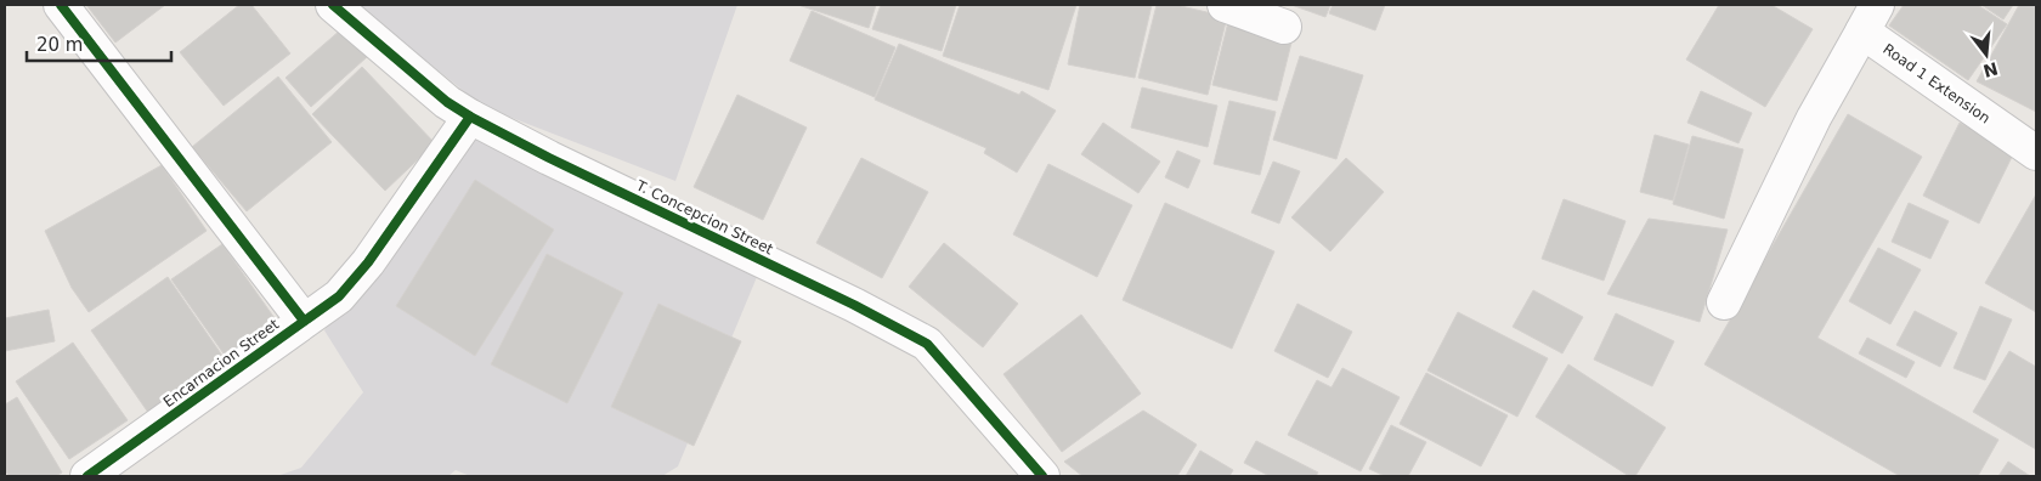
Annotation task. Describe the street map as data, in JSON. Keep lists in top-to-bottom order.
{
  "streets": {
    "street": ["Road 1 Extension", "T. Concepcion Street", "Encarnacion Street"]
  },
  "crossings": [
    ["T. Concepcion Street", "Encarnacion Street"]
  ],
  "scale_bar": "20 m",
  "north": "bottom"
}
